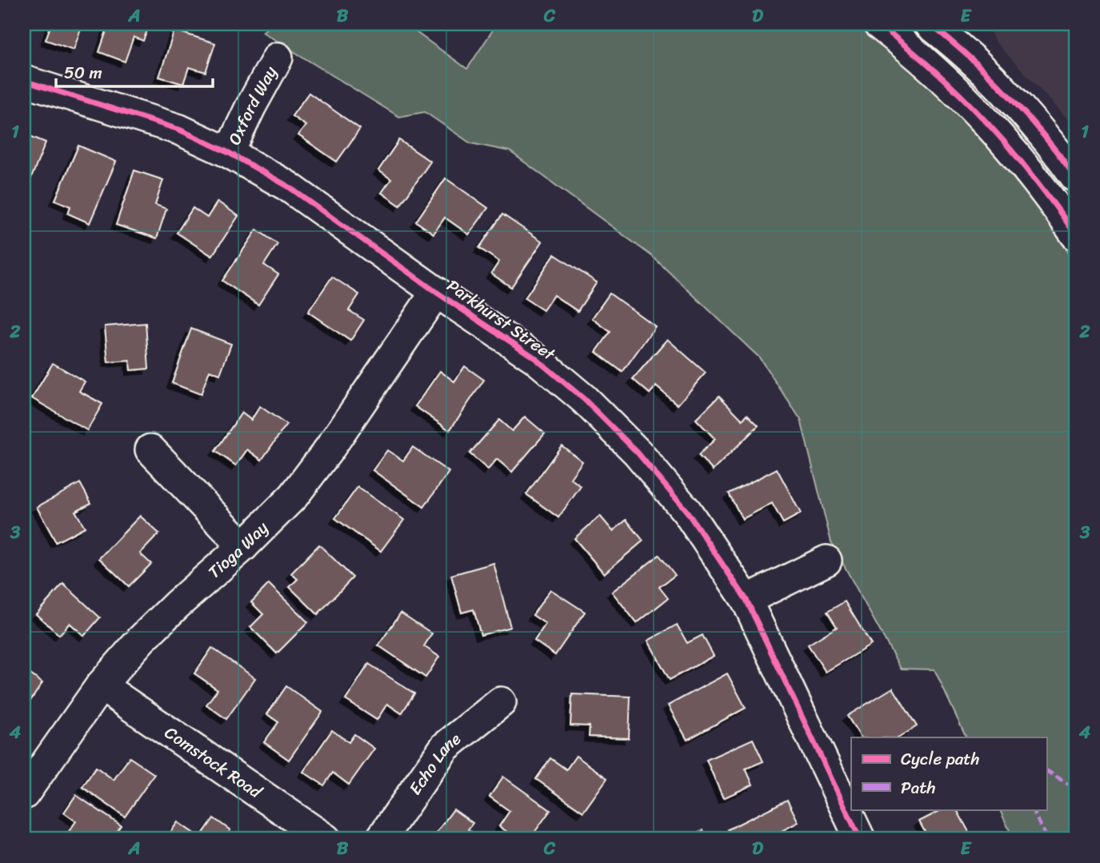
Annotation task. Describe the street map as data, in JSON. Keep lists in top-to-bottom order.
{
  "streets": {
    "street": [
      "Oxford Way",
      "Parkhurst Street",
      "Tioga Way",
      "Comstock Road",
      "Echo Lane"
    ]
  },
  "crossings": [
    ["Oxford Way", "Parkhurst Street"],
    ["Parkhurst Street", "Tioga Way"],
    ["Tioga Way", "Comstock Road"]
  ],
  "legend": ["Cycle path", "Path"],
  "scale_bar": "50 m",
  "grid": {
    "columns": [
      "A",
      "B",
      "C",
      "D",
      "E"
    ],
    "rows": [
      "1",
      "2",
      "3",
      "4"
    ]
  }
}
